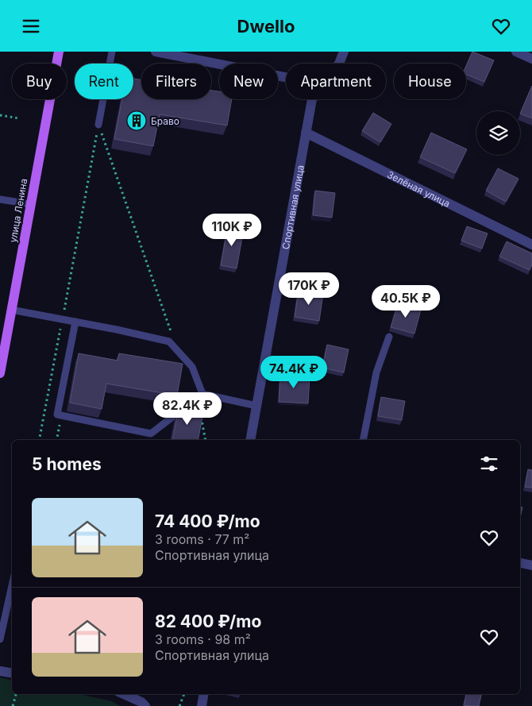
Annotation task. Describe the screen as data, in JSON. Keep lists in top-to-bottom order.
{
  "streets": {
    "main road": ["улица Ленина"],
    "street": ["Зелёная улица", "Спортивная улица"]
  },
  "crossings": [
    ["Зелёная улица", "Спортивная улица"]
  ],
  "places": {
    "building": ["Браво"]
  },
  "page": {
    "header": "Dwello",
    "chip": [
      "Buy",
      "Rent",
      "Filters",
      "New",
      "Apartment",
      "House"
    ],
    "price": [
      "110K ₽",
      "170K ₽",
      "40.5K ₽",
      "74.4K ₽",
      "82.4K ₽"
    ],
    "heading": "5 homes",
    "list": [
      {
        "name": "74 400 ₽/mo",
        "note": "3 rooms · 77 m² · Спортивная улица"
      },
      {
        "name": "82 400 ₽/mo",
        "note": "3 rooms · 98 m² · Спортивная улица"
      }
    ]
  }
}
